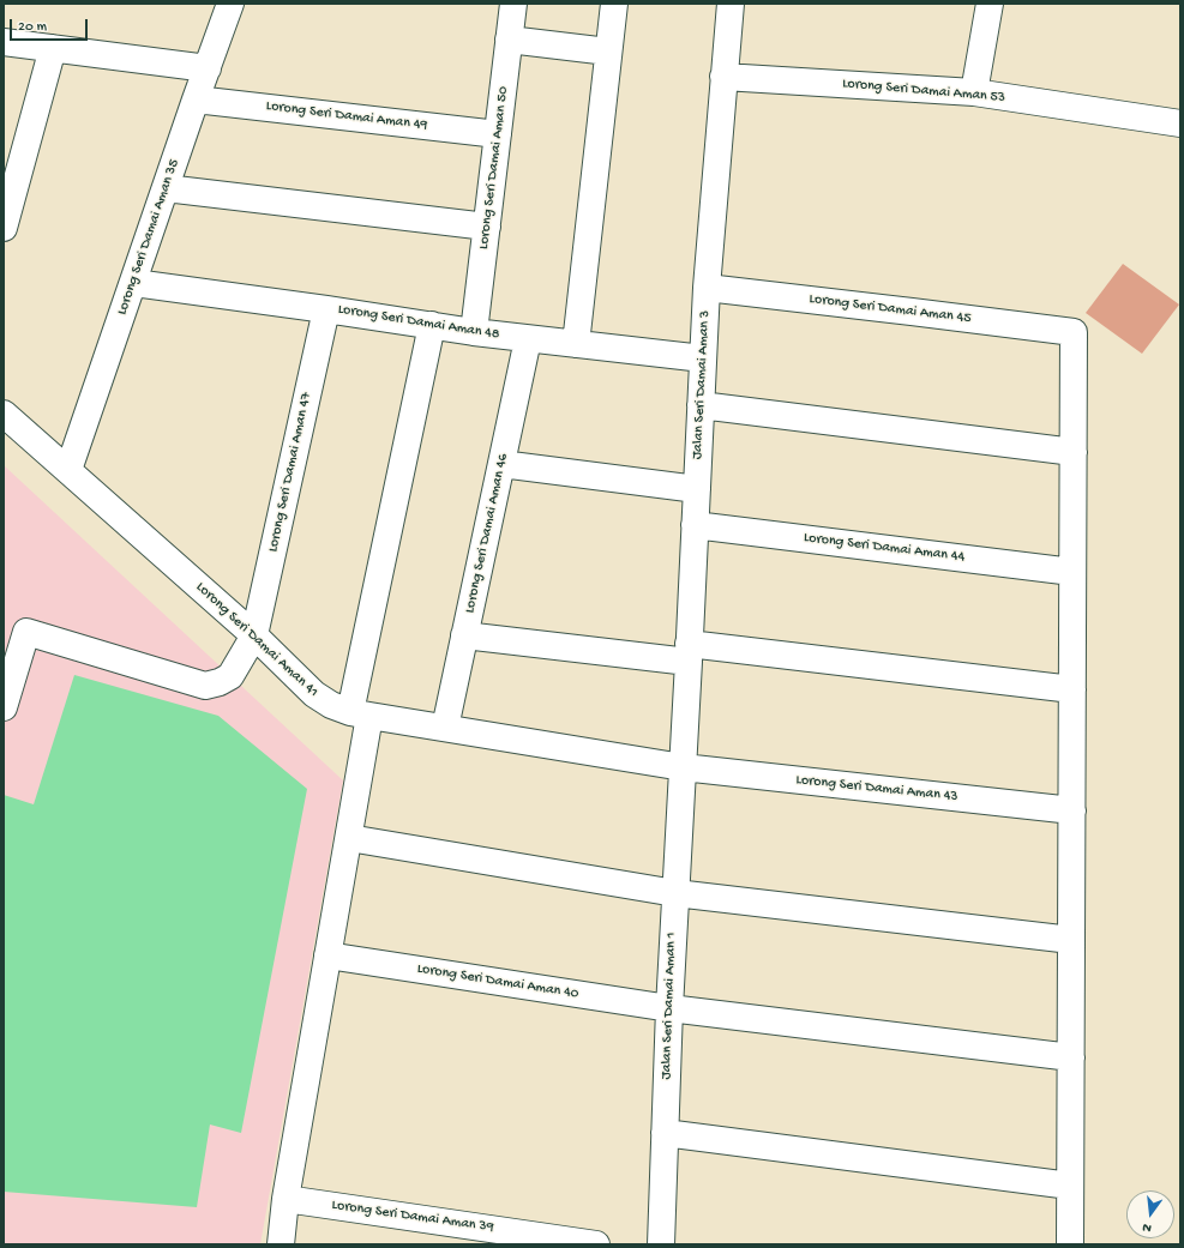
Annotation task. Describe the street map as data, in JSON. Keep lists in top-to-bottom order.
{
  "streets": {
    "street": [
      "Lorong Seri Damai Aman 53",
      "Lorong Seri Damai Aman 49",
      "Lorong Seri Damai Aman 50",
      "Lorong Seri Damai Aman 35",
      "Lorong Seri Damai Aman 45",
      "Lorong Seri Damai Aman 48",
      "Jalan Seri Damai Aman 3",
      "Lorong Seri Damai Aman 47",
      "Lorong Seri Damai Aman 46",
      "Lorong Seri Damai Aman 44",
      "Lorong Seri Damai Aman 41",
      "Lorong Seri Damai Aman 43",
      "Lorong Seri Damai Aman 40",
      "Jalan Seri Damai Aman 1",
      "Lorong Seri Damai Aman 39"
    ]
  },
  "crossings": [
    ["Lorong Seri Damai Aman 53", "Jalan Seri Damai Aman 3"],
    ["Lorong Seri Damai Aman 49", "Lorong Seri Damai Aman 50"],
    ["Lorong Seri Damai Aman 49", "Lorong Seri Damai Aman 35"],
    ["Lorong Seri Damai Aman 50", "Lorong Seri Damai Aman 48"],
    ["Lorong Seri Damai Aman 35", "Lorong Seri Damai Aman 48"],
    ["Lorong Seri Damai Aman 35", "Lorong Seri Damai Aman 41"],
    ["Lorong Seri Damai Aman 45", "Jalan Seri Damai Aman 3"],
    ["Lorong Seri Damai Aman 48", "Jalan Seri Damai Aman 3"],
    ["Lorong Seri Damai Aman 48", "Lorong Seri Damai Aman 47"],
    ["Lorong Seri Damai Aman 48", "Lorong Seri Damai Aman 46"],
    ["Jalan Seri Damai Aman 3", "Lorong Seri Damai Aman 44"],
    ["Jalan Seri Damai Aman 3", "Lorong Seri Damai Aman 41"],
    ["Jalan Seri Damai Aman 3", "Lorong Seri Damai Aman 43"],
    ["Jalan Seri Damai Aman 3", "Jalan Seri Damai Aman 1"],
    ["Lorong Seri Damai Aman 47", "Lorong Seri Damai Aman 41"],
    ["Lorong Seri Damai Aman 46", "Lorong Seri Damai Aman 41"],
    ["Lorong Seri Damai Aman 41", "Lorong Seri Damai Aman 43"],
    ["Lorong Seri Damai Aman 41", "Jalan Seri Damai Aman 1"],
    ["Lorong Seri Damai Aman 43", "Jalan Seri Damai Aman 1"],
    ["Lorong Seri Damai Aman 40", "Jalan Seri Damai Aman 1"]
  ],
  "scale_bar": "20 m",
  "north": "bottom"
}
